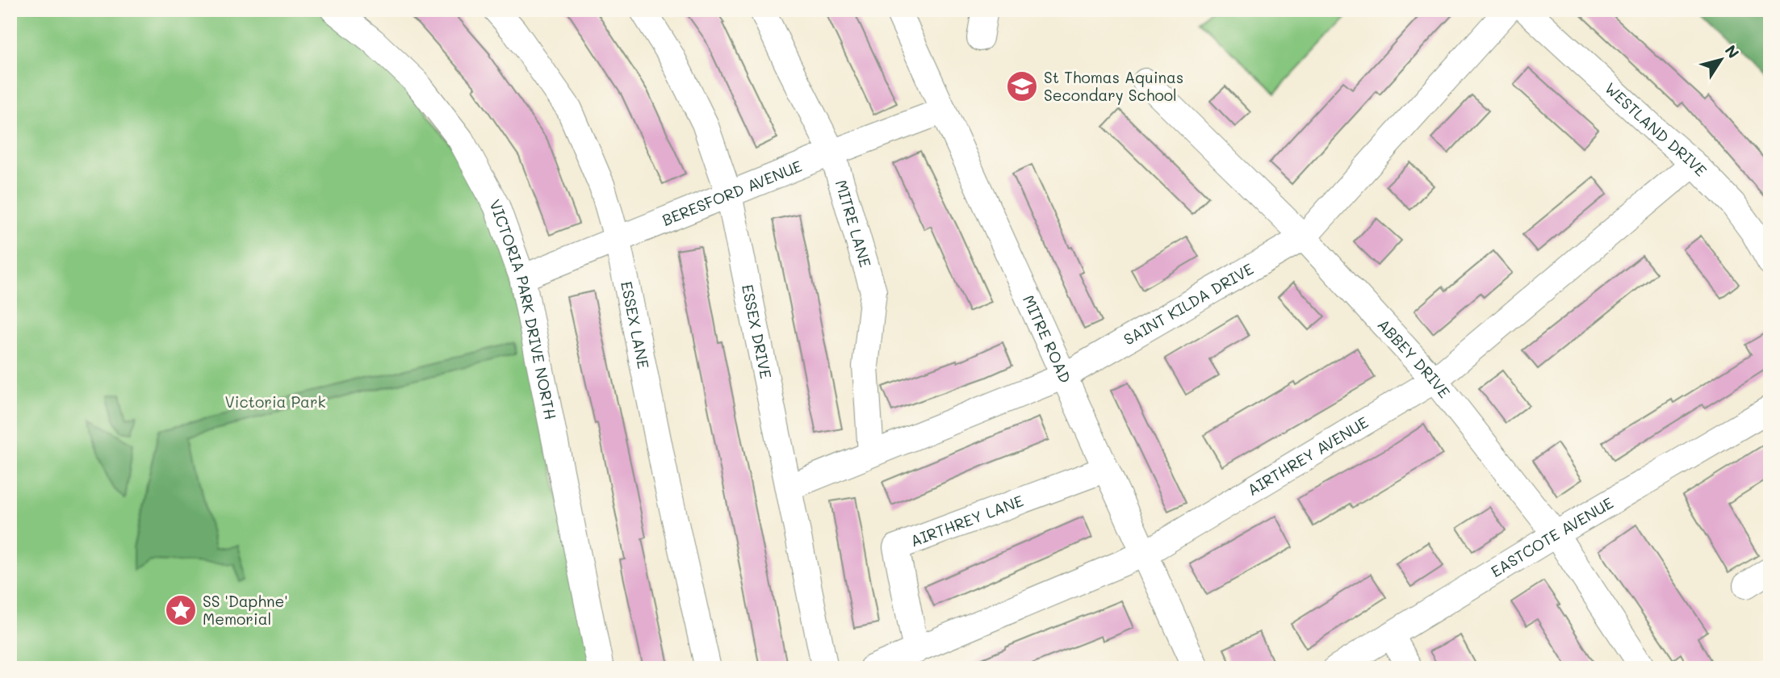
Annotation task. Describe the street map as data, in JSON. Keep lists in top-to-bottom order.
{
  "streets": {
    "street": [
      "WESTLAND DRIVE",
      "BERESFORD AVENUE",
      "MITRE LANE",
      "SAINT KILDA DRIVE",
      "VICTORIA PARK DRIVE NORTH",
      "ESSEX LANE",
      "ESSEX DRIVE",
      "MITRE ROAD",
      "ABBEY DRIVE",
      "AIRTHREY AVENUE",
      "AIRTHREY LANE",
      "EASTCOTE AVENUE"
    ]
  },
  "crossings": [
    ["WESTLAND DRIVE", "AIRTHREY AVENUE"],
    ["BERESFORD AVENUE", "MITRE LANE"],
    ["BERESFORD AVENUE", "VICTORIA PARK DRIVE NORTH"],
    ["BERESFORD AVENUE", "ESSEX LANE"],
    ["BERESFORD AVENUE", "ESSEX DRIVE"],
    ["BERESFORD AVENUE", "MITRE ROAD"],
    ["MITRE LANE", "SAINT KILDA DRIVE"],
    ["SAINT KILDA DRIVE", "ESSEX DRIVE"],
    ["SAINT KILDA DRIVE", "MITRE ROAD"],
    ["SAINT KILDA DRIVE", "ABBEY DRIVE"],
    ["MITRE ROAD", "AIRTHREY AVENUE"],
    ["MITRE ROAD", "AIRTHREY LANE"],
    ["ABBEY DRIVE", "AIRTHREY AVENUE"],
    ["ABBEY DRIVE", "EASTCOTE AVENUE"],
    ["AIRTHREY AVENUE", "AIRTHREY LANE"]
  ],
  "parks": ["Victoria Park"],
  "places": {
    "school or university": ["St Thomas Aquinas Secondary School"],
    "place": ["SS 'Daphne' Memorial"]
  },
  "north": "top right"
}
